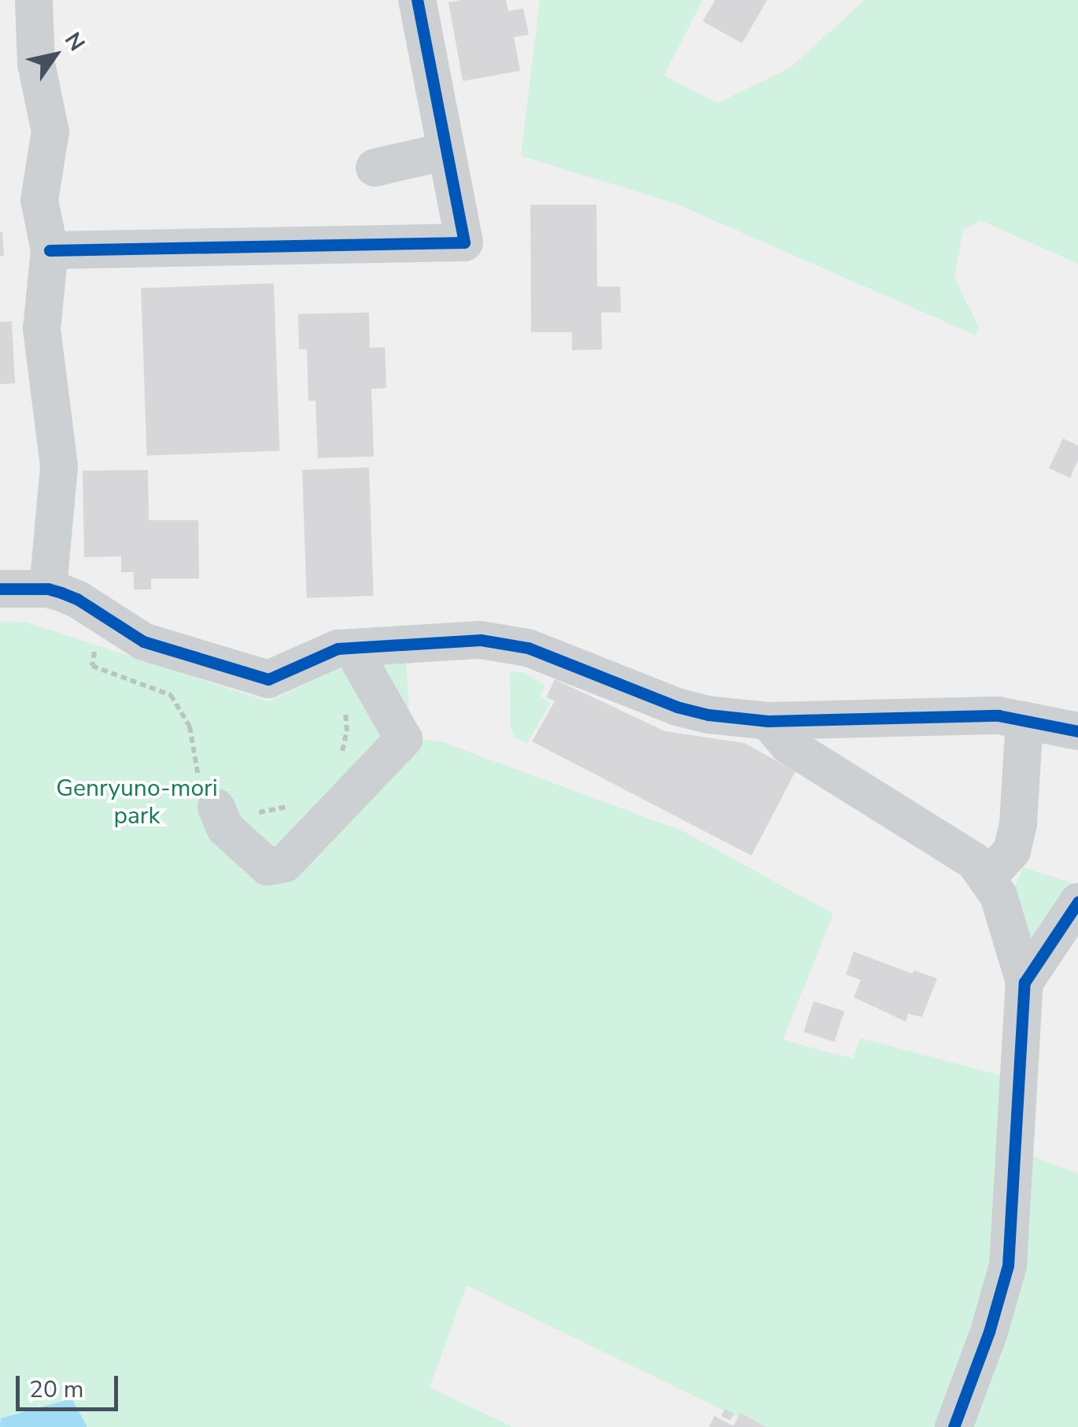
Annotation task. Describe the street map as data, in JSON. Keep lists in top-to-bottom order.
{
  "parks": ["Genryuno-mori park"],
  "scale_bar": "20 m",
  "north": "top right"
}
